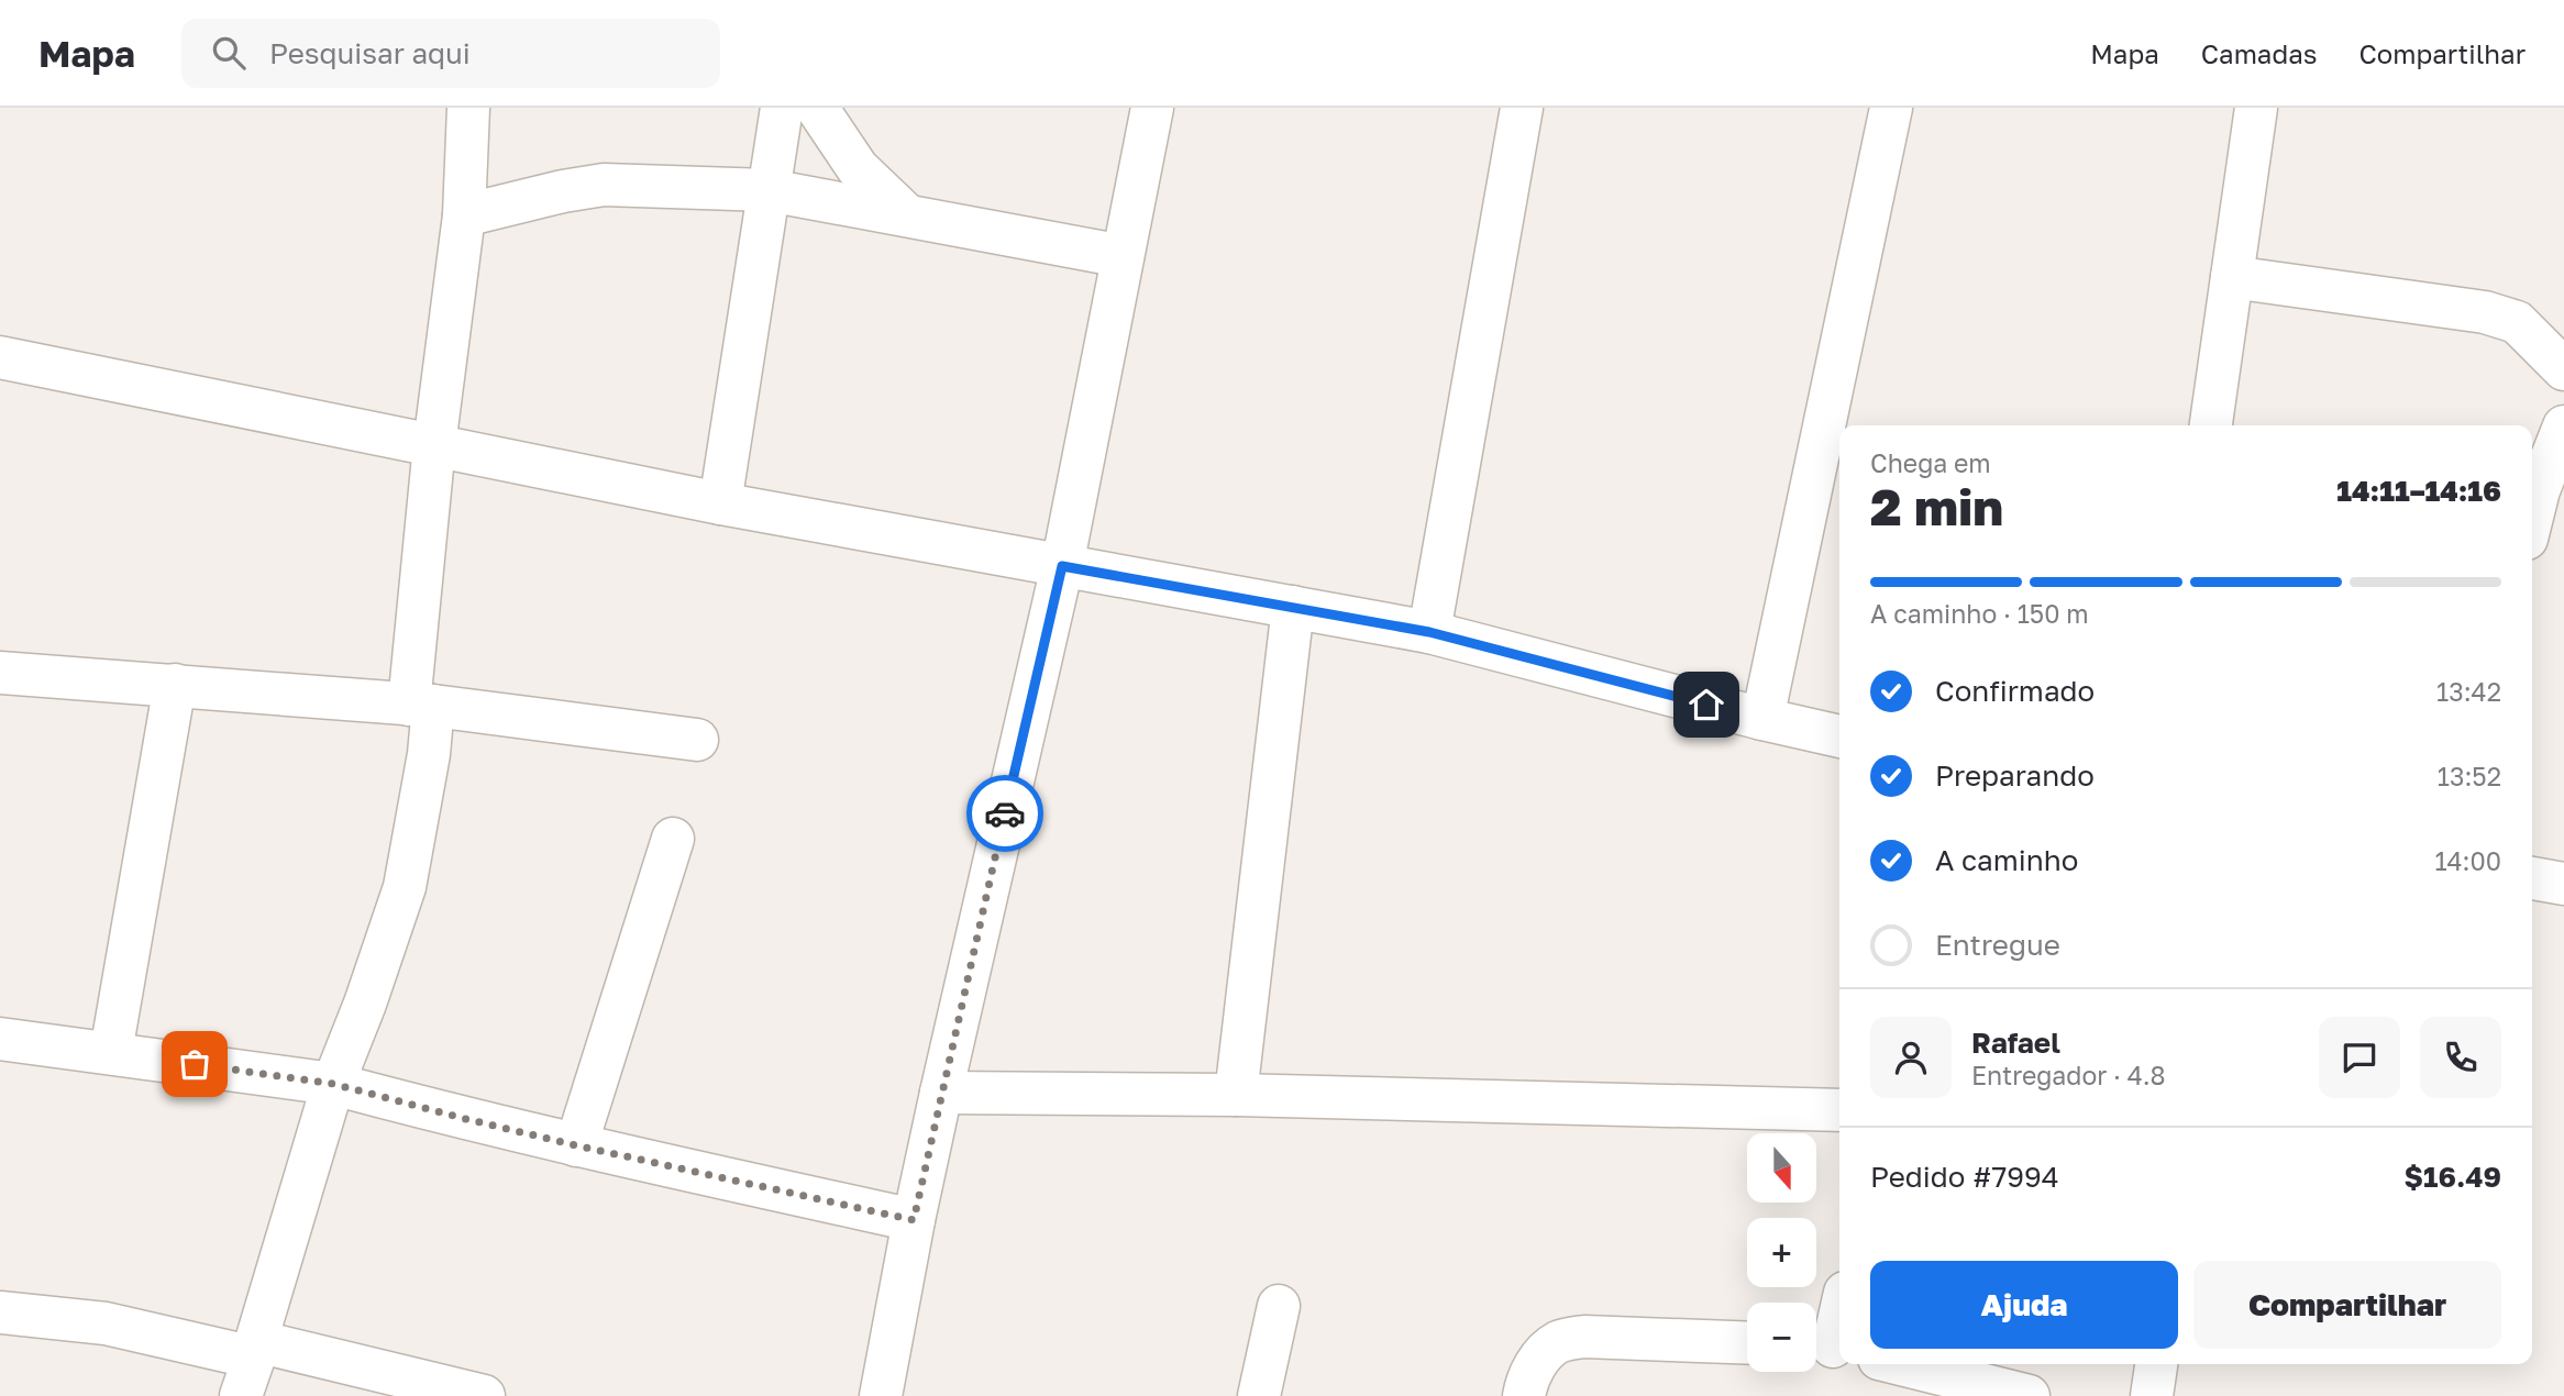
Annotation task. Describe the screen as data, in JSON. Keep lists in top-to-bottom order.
{
  "north": "bottom",
  "page": {
    "header": "Mapa",
    "search": "Pesquisar aqui",
    "nav": ["Mapa", "Camadas", "Compartilhar"],
    "heading": ["2 min", "Chega em", "14:11–14:16"],
    "panel": [
      "Rafael",
      "Entregador · 4.8",
      "Pedido #7994",
      "$16.49"
    ],
    "bar": "A caminho · 150 m",
    "list": [
      ["Confirmado", "13:42"],
      ["Preparando", "13:52"],
      ["A caminho", "14:00"],
      "Entregue"
    ],
    "map_buttons": ["+", "−"],
    "buttons": ["Ajuda", "Compartilhar"]
  }
}
